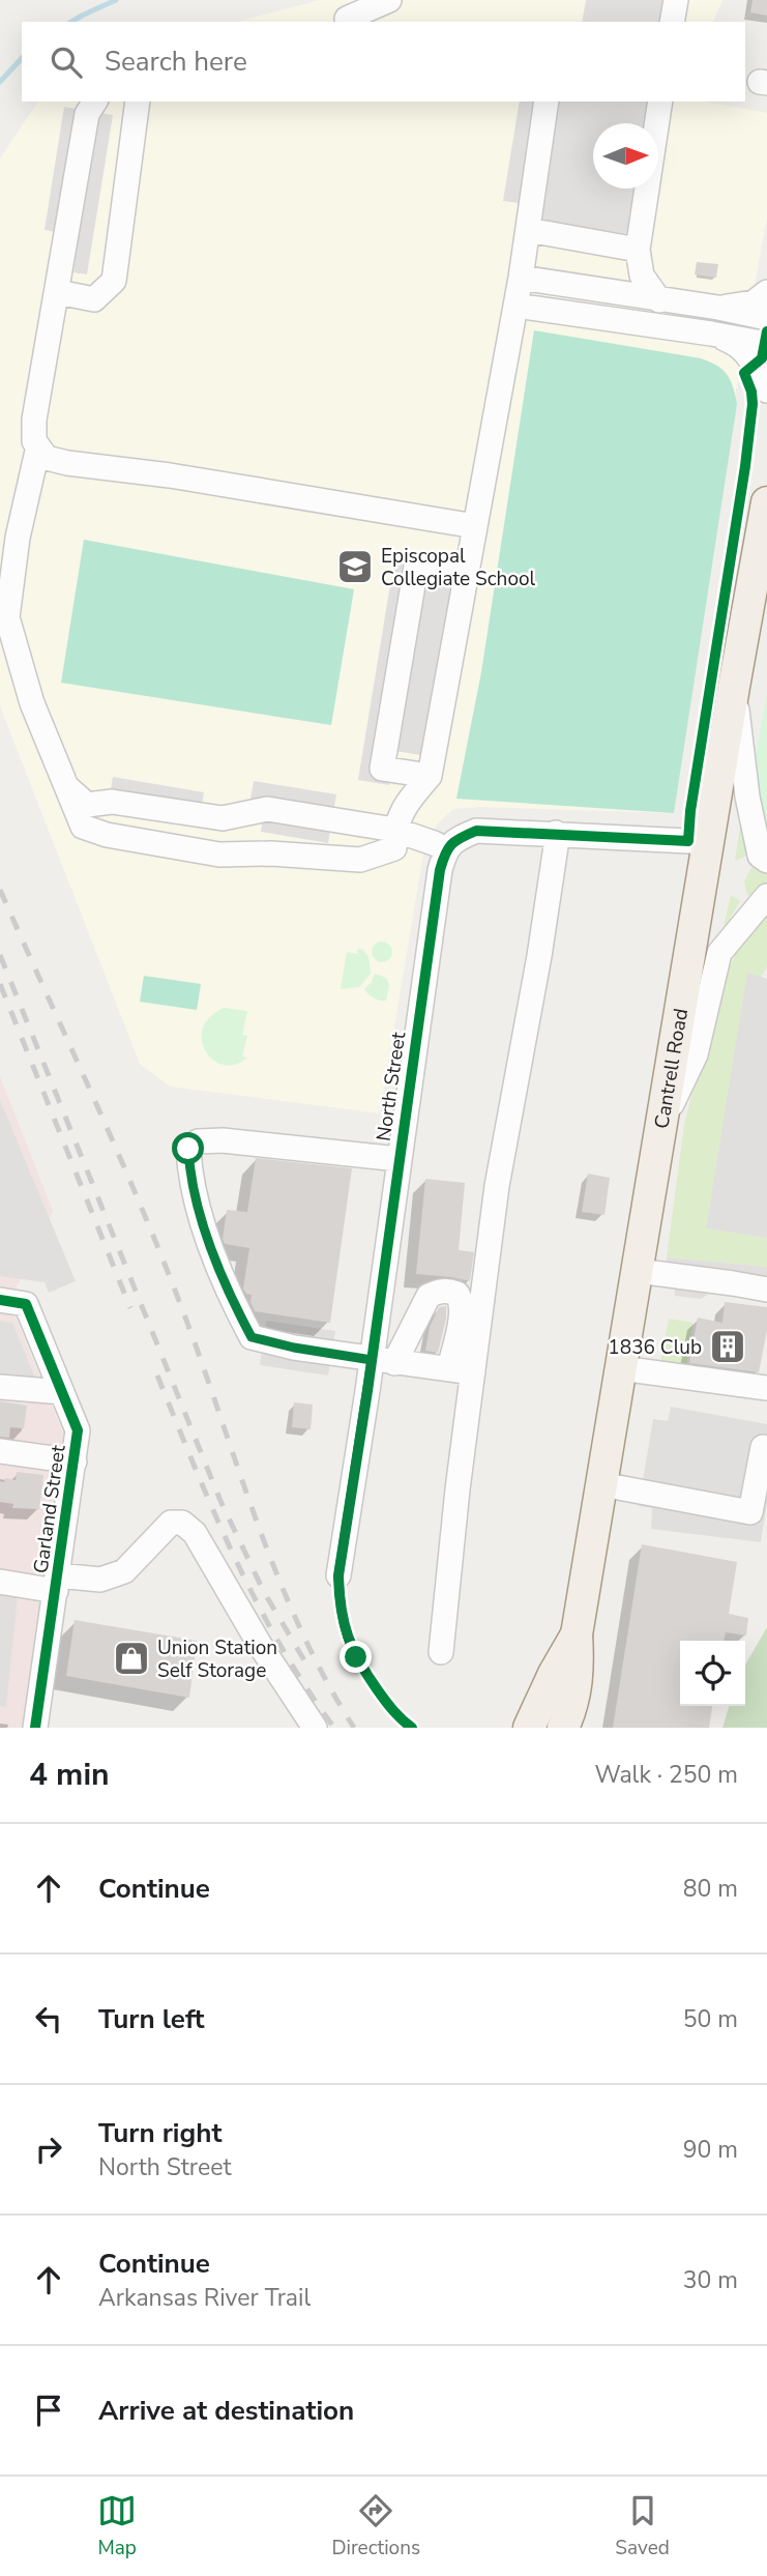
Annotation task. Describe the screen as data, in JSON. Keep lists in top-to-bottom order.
{
  "streets": {
    "main road": ["Cantrell Road"],
    "street": ["North Street", "Garland Street"]
  },
  "places": {
    "school or university": ["Episcopal Collegiate School"],
    "building": ["1836 Club"],
    "shop": ["Union Station Self Storage"]
  },
  "north": "right",
  "page": {
    "search": "Search here",
    "heading": ["4 min", "Walk · 250 m"],
    "list": [
      ["Continue", "80 m"],
      ["Turn left", "50 m"],
      ["Turn right", "North Street", "90 m"],
      ["Continue", "Arkansas River Trail", "30 m"],
      "Arrive at destination"
    ],
    "nav": ["Map", "Directions", "Saved"]
  }
}
